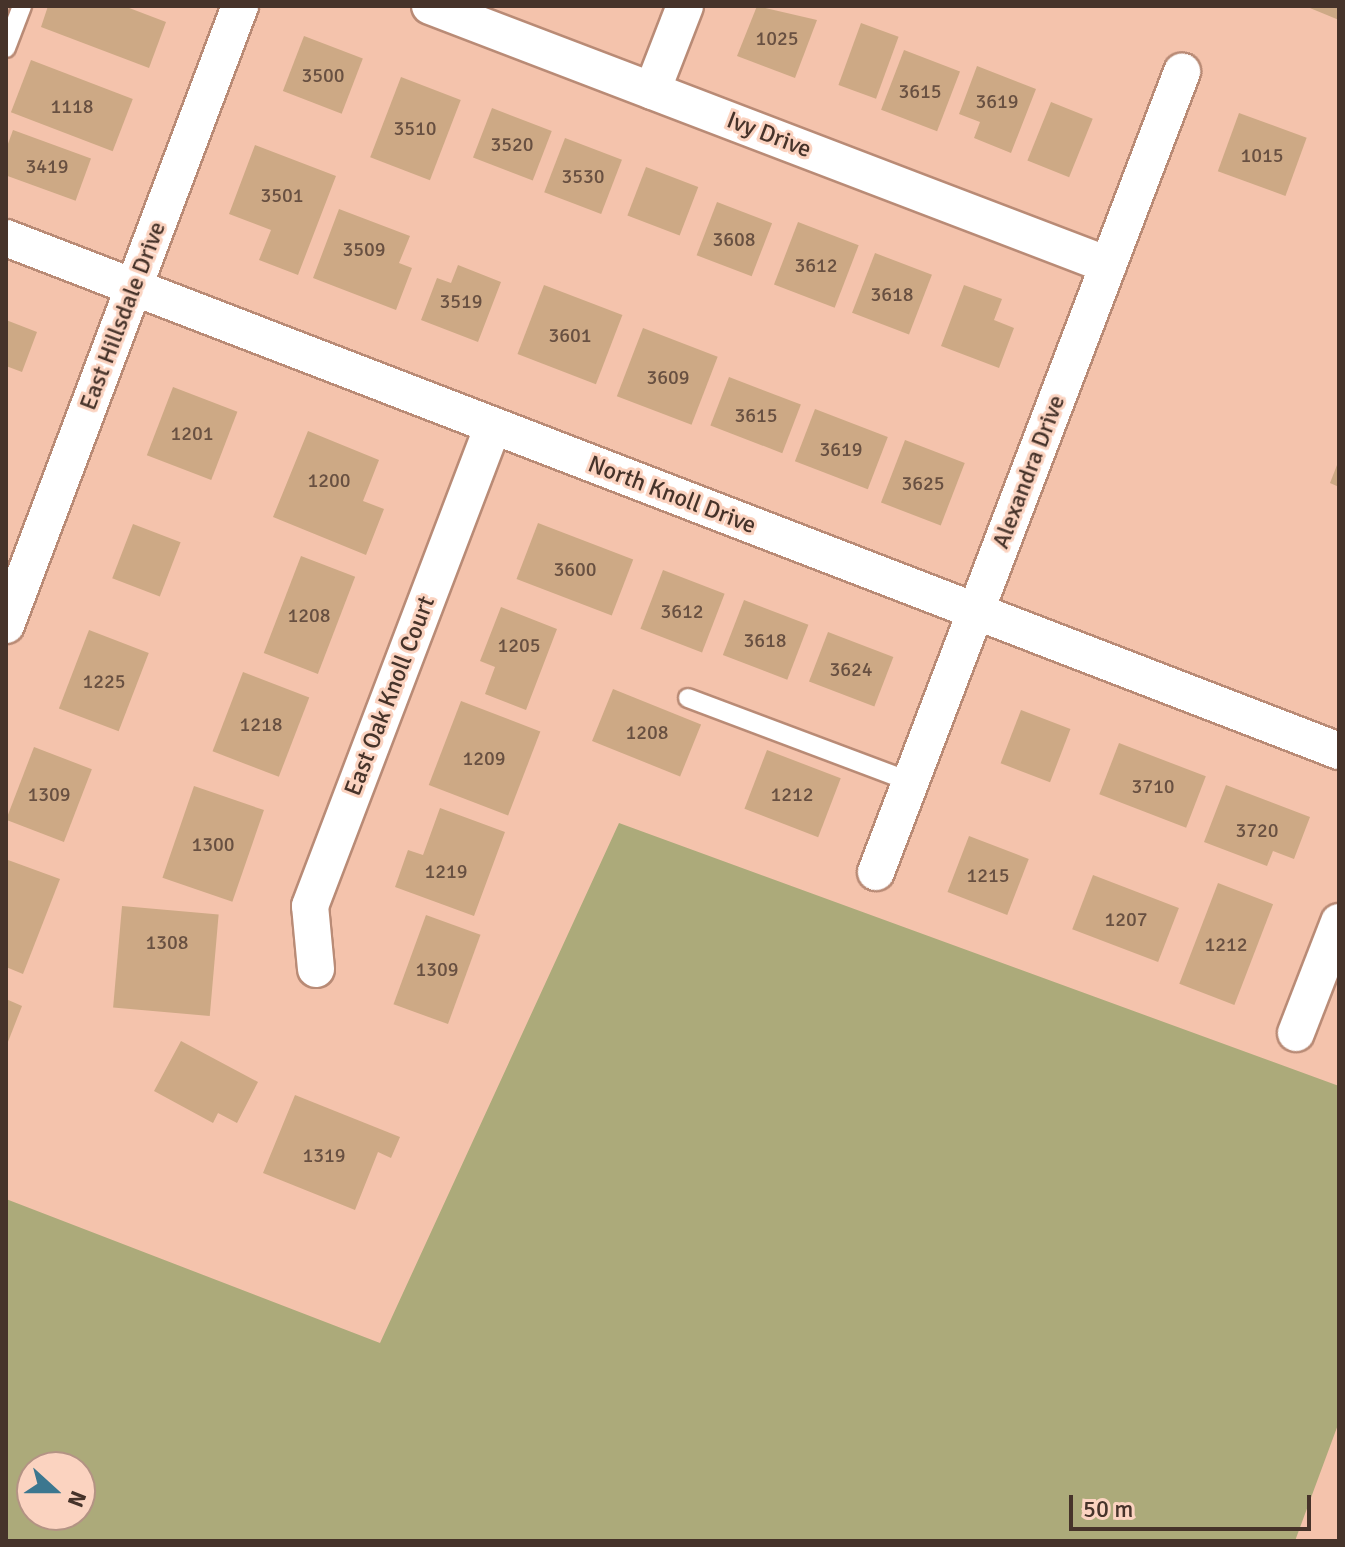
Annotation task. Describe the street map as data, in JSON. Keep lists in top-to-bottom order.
{
  "streets": {
    "street": [
      "Ivy Drive",
      "East Hillsdale Drive",
      "Alexandra Drive",
      "North Knoll Drive",
      "East Oak Knoll Court"
    ]
  },
  "crossings": [
    ["Ivy Drive", "Alexandra Drive"],
    ["East Hillsdale Drive", "North Knoll Drive"],
    ["Alexandra Drive", "North Knoll Drive"],
    ["North Knoll Drive", "East Oak Knoll Court"]
  ],
  "house_numbers": [
    "1025",
    "3500",
    "3615",
    "3619",
    "1118",
    "3510",
    "3520",
    "1015",
    "3419",
    "3530",
    "3501",
    "3608",
    "3509",
    "3612",
    "3618",
    "3519",
    "3601",
    "3609",
    "3615",
    "1201",
    "3619",
    "1200",
    "3625",
    "3600",
    "3612",
    "1208",
    "3618",
    "1205",
    "3624",
    "1225",
    "1218",
    "1208",
    "1209",
    "3710",
    "1309",
    "1212",
    "3720",
    "1300",
    "1219",
    "1215",
    "1207",
    "1308",
    "1212",
    "1309",
    "1319"
  ],
  "scale_bar": "50 m",
  "north": "right"
}
